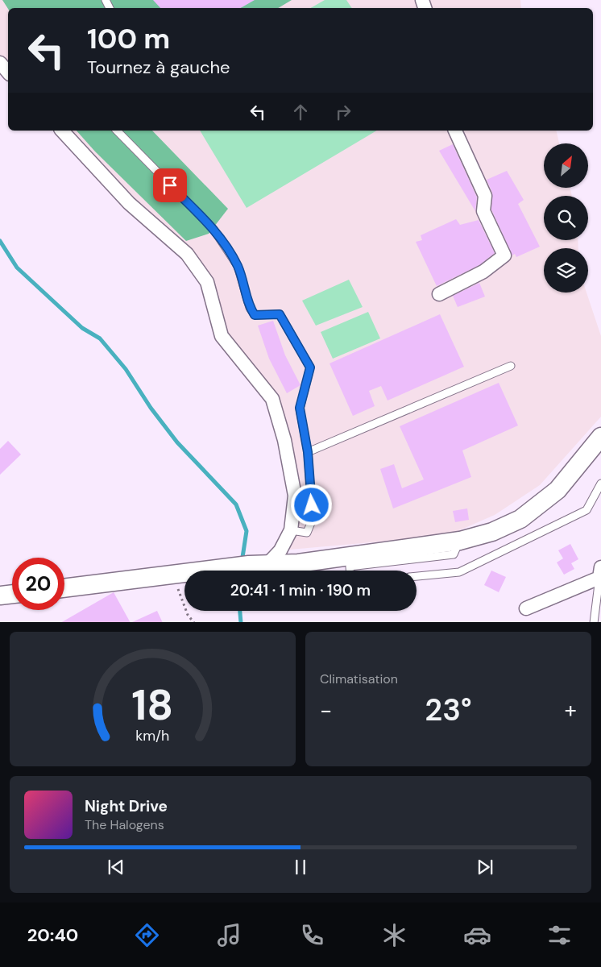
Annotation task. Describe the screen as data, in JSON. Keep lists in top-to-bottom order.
{
  "north": "top right",
  "page": {
    "turn": ["100 m", "Tournez à gauche"],
    "limit": "20",
    "trip": "20:41 · 1 min · 190 m",
    "tile": "Climatisation",
    "heat": ["−", "23°", "+"],
    "song": ["Night Drive", "The Halogens"],
    "tabs": "20:40",
    "gauge": ["18", "km/h"]
  }
}
